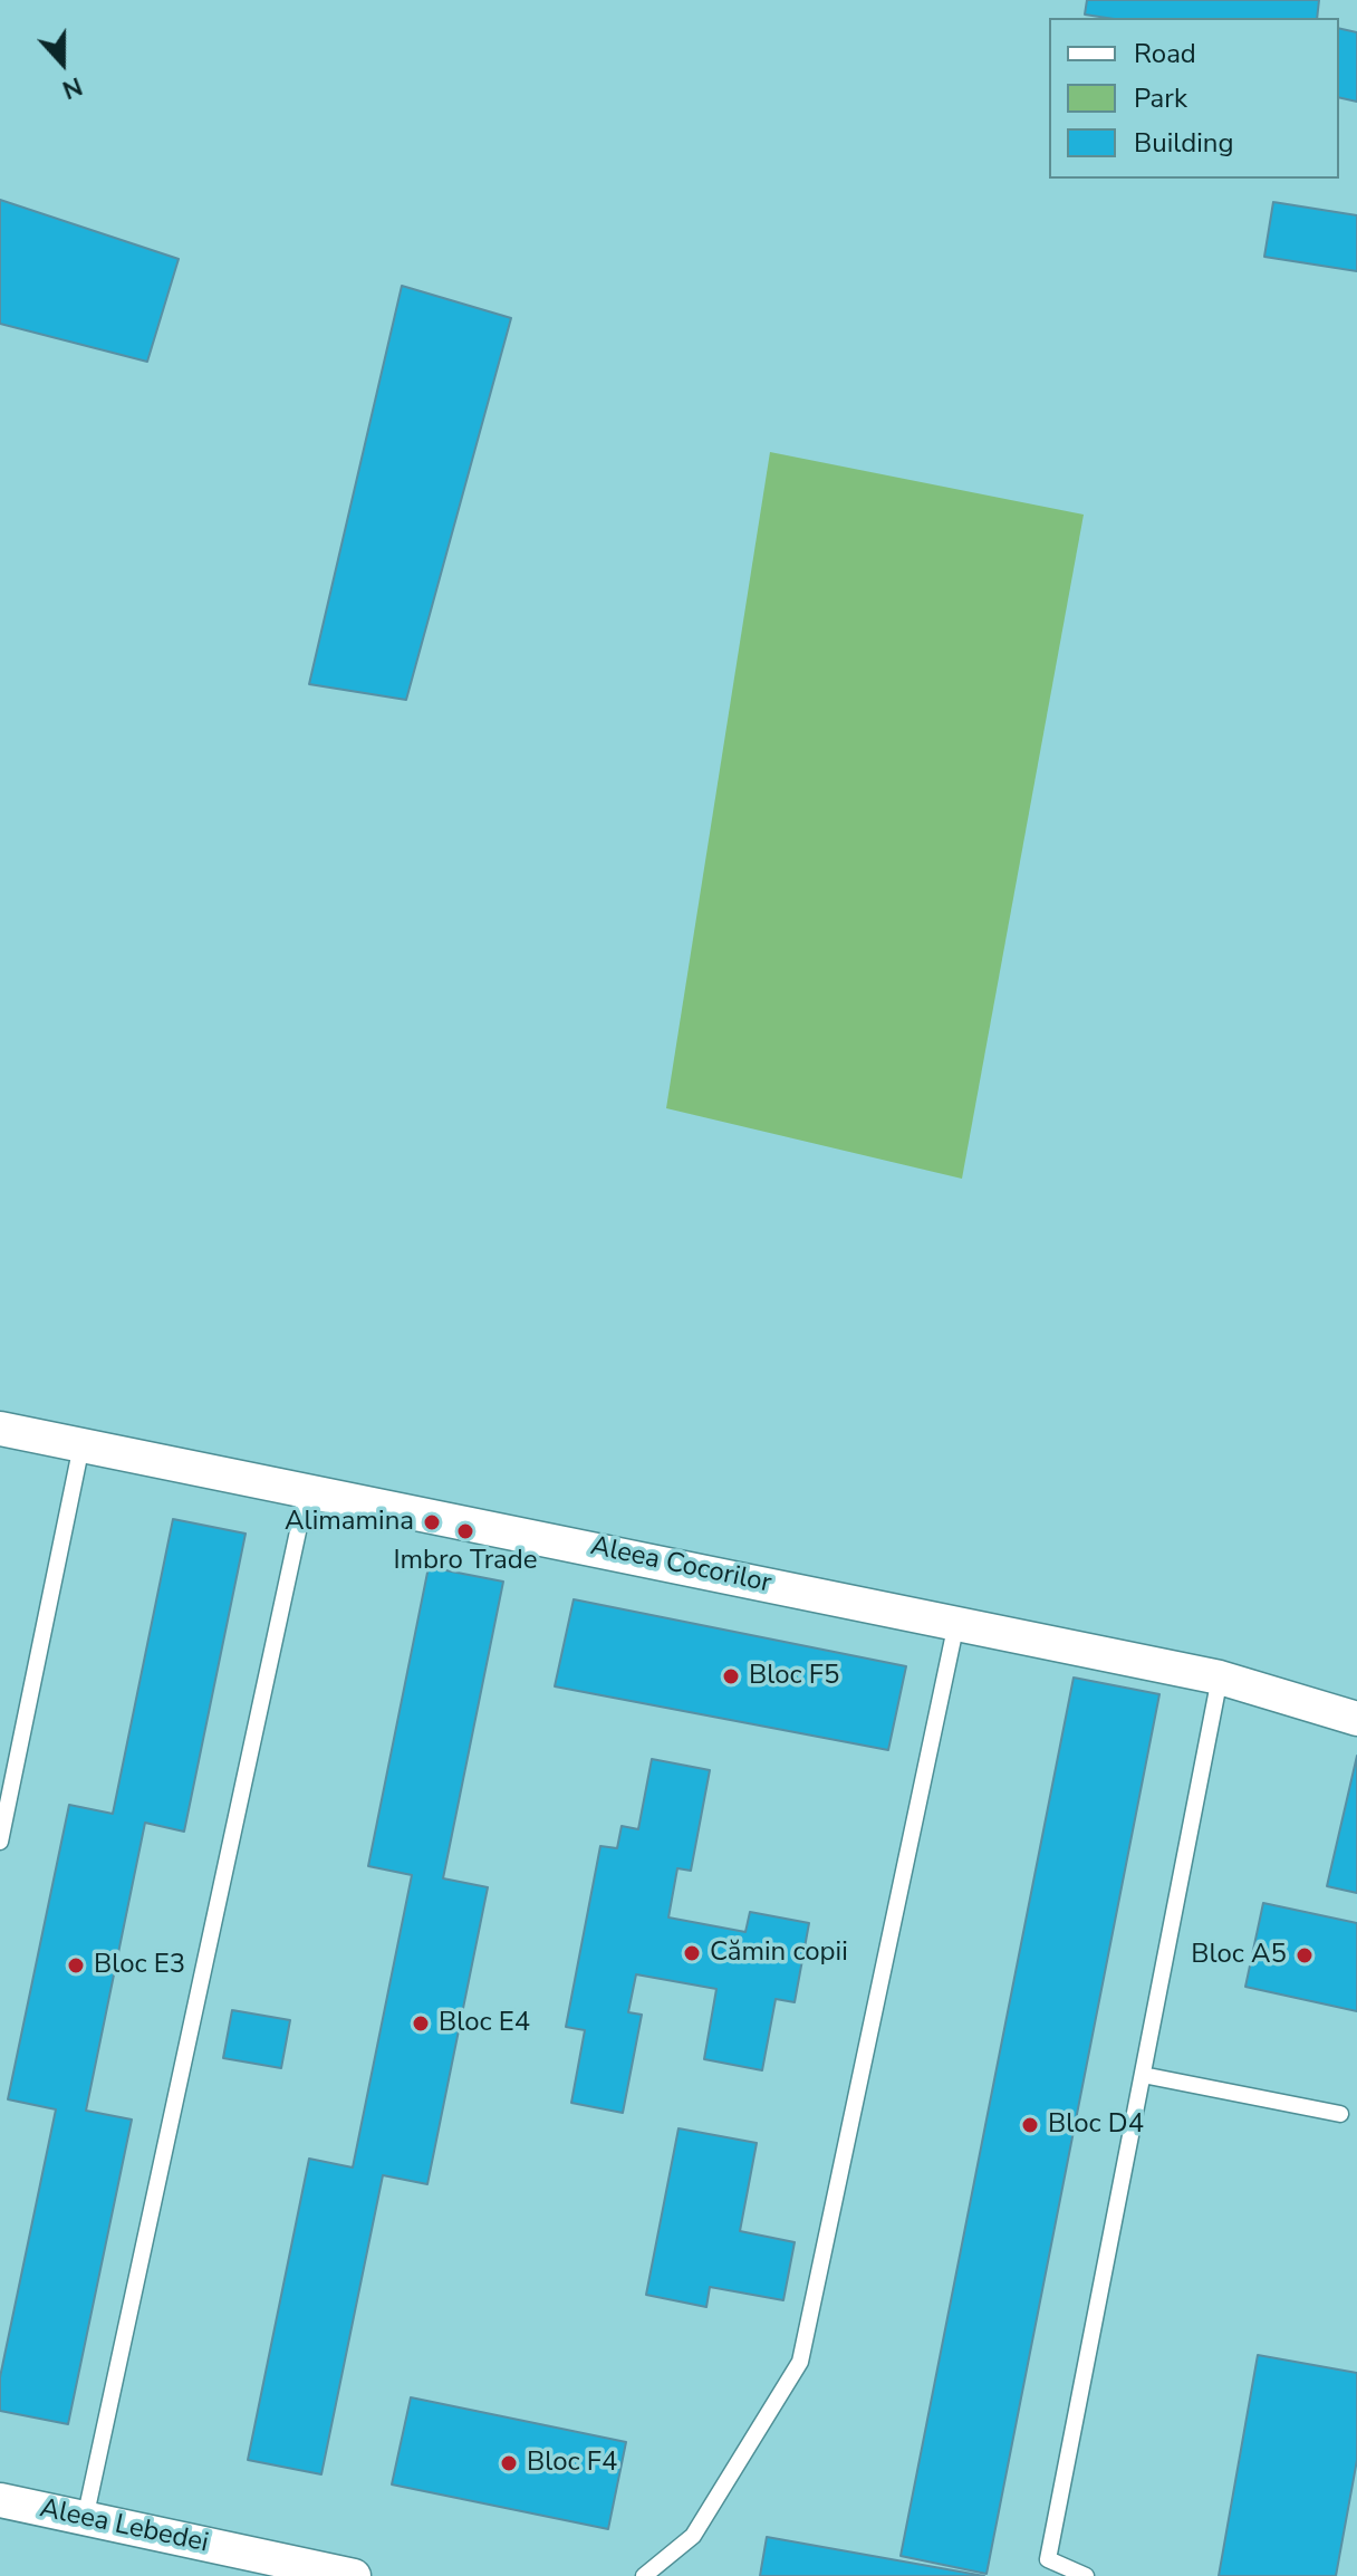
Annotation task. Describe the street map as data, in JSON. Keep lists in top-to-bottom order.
{
  "streets": {
    "street": ["Aleea Cocorilor", "Aleea Lebedei"]
  },
  "places": [
    "Alimamina",
    "Imbro Trade",
    "Bloc F5",
    "Cămin copii",
    "Bloc A5",
    "Bloc E3",
    "Bloc E4",
    "Bloc D4",
    "Bloc F4"
  ],
  "legend": ["Road", "Park", "Building"],
  "north": "bottom"
}
